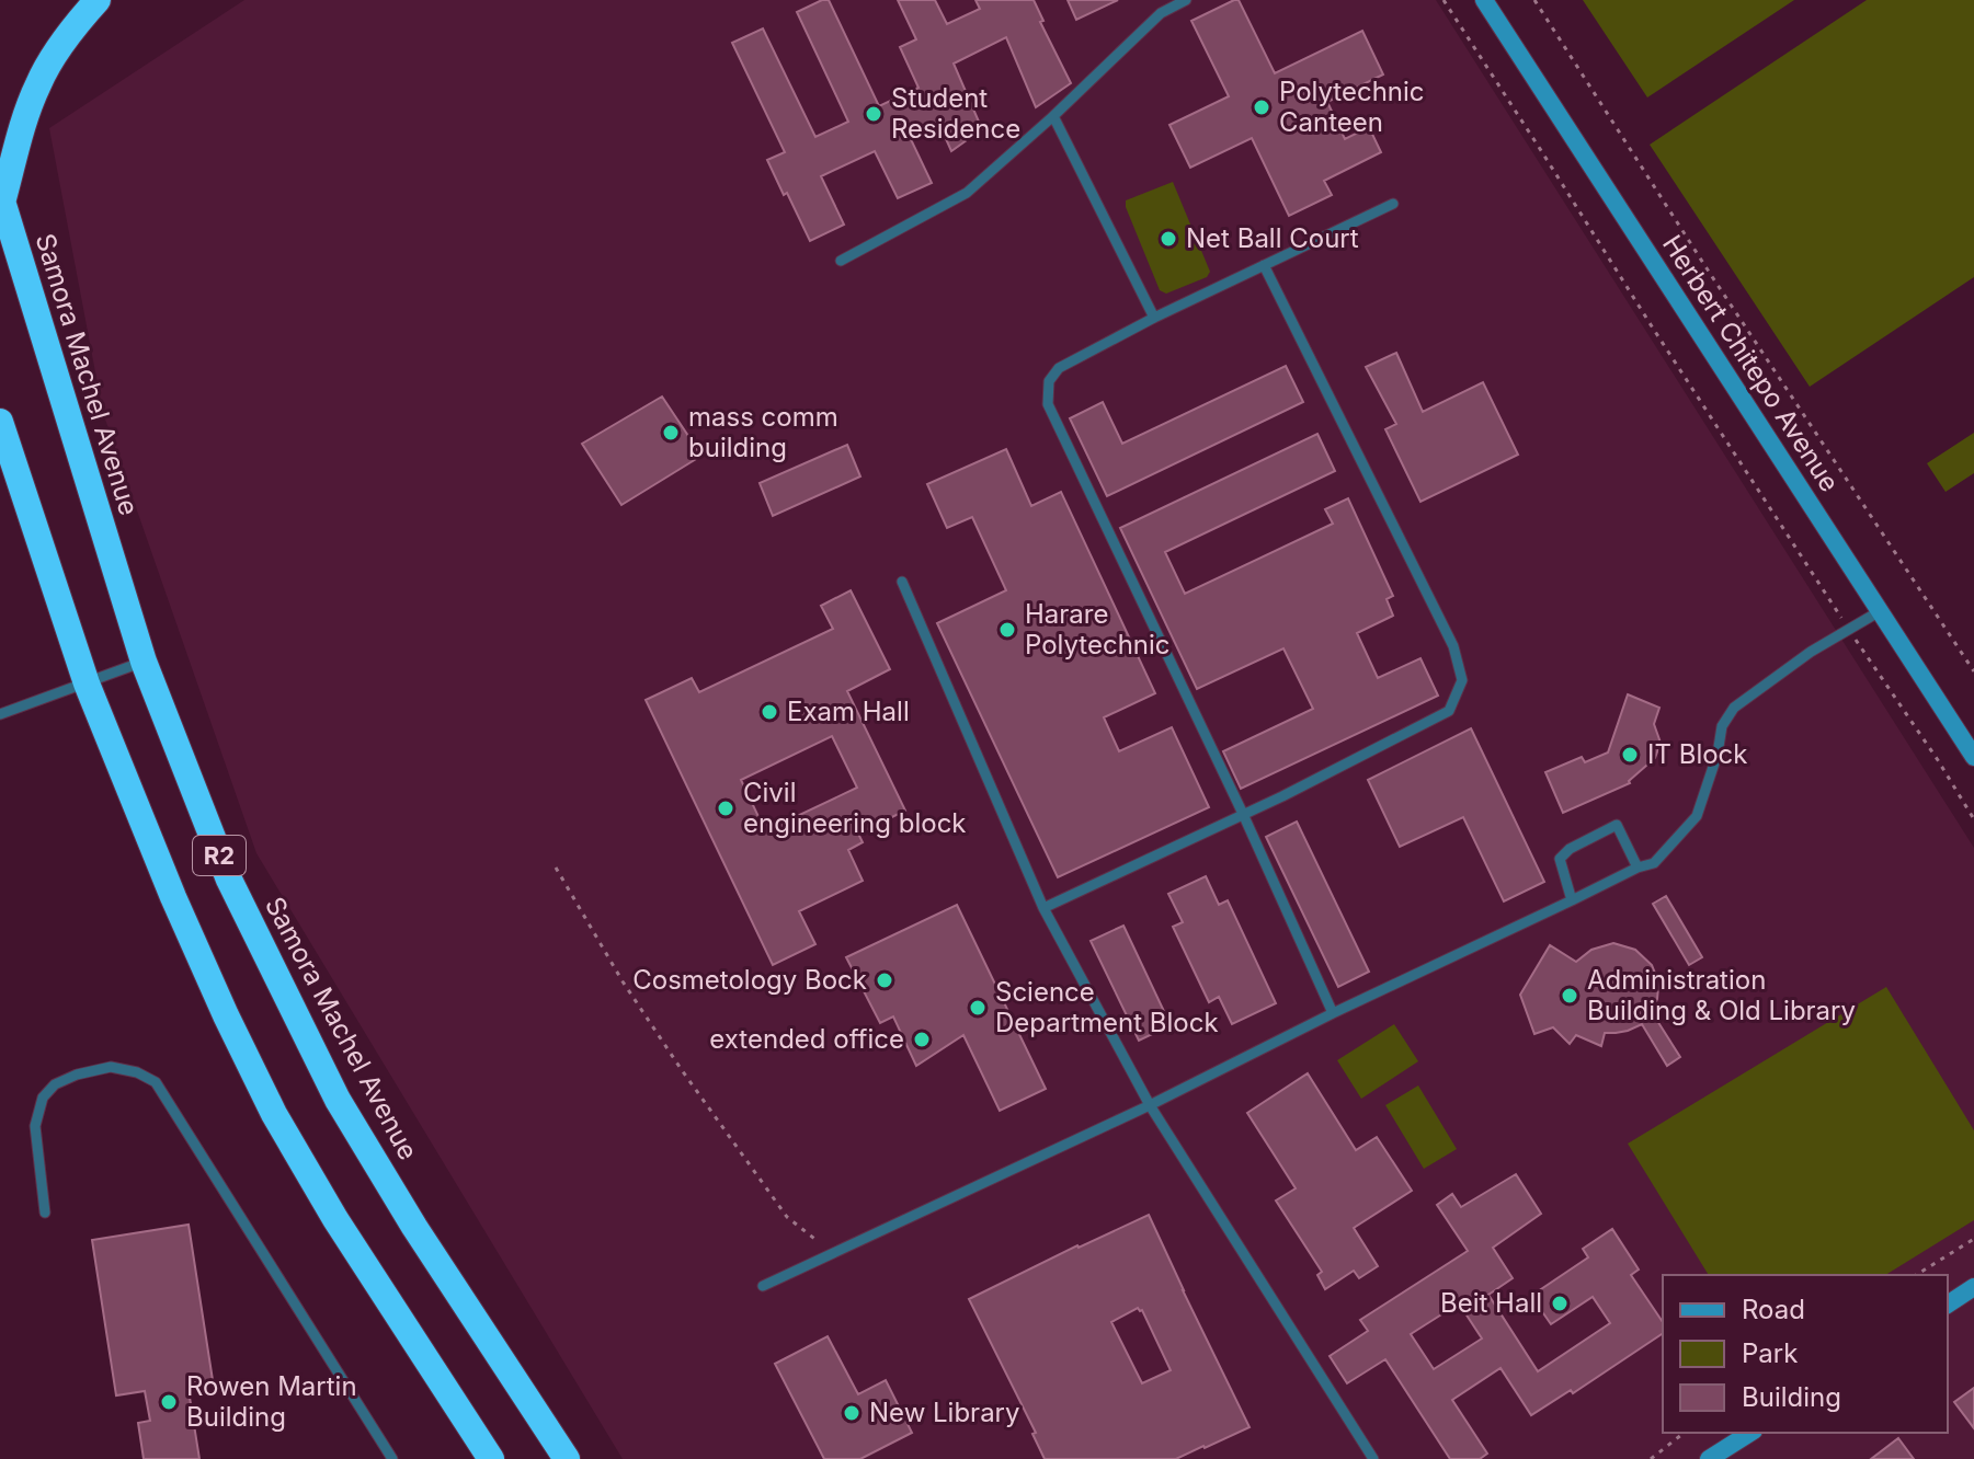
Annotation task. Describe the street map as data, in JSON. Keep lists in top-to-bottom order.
{
  "streets": {
    "highway": ["Samora Machel Avenue", "R2"],
    "main road": ["Herbert Chitepo Avenue"]
  },
  "places": [
    "Polytechnic Canteen",
    "Student Residence",
    "Net Ball Court",
    "mass comm building",
    "Harare Polytechnic",
    "Exam Hall",
    "IT Block",
    "Civil engineering block",
    "Cosmetology Bock",
    "Administration Building & Old Library",
    "Science Department Block",
    "extended office",
    "Beit Hall",
    "Rowen Martin Building",
    "New Library"
  ],
  "legend": ["Road", "Park", "Building"]
}
